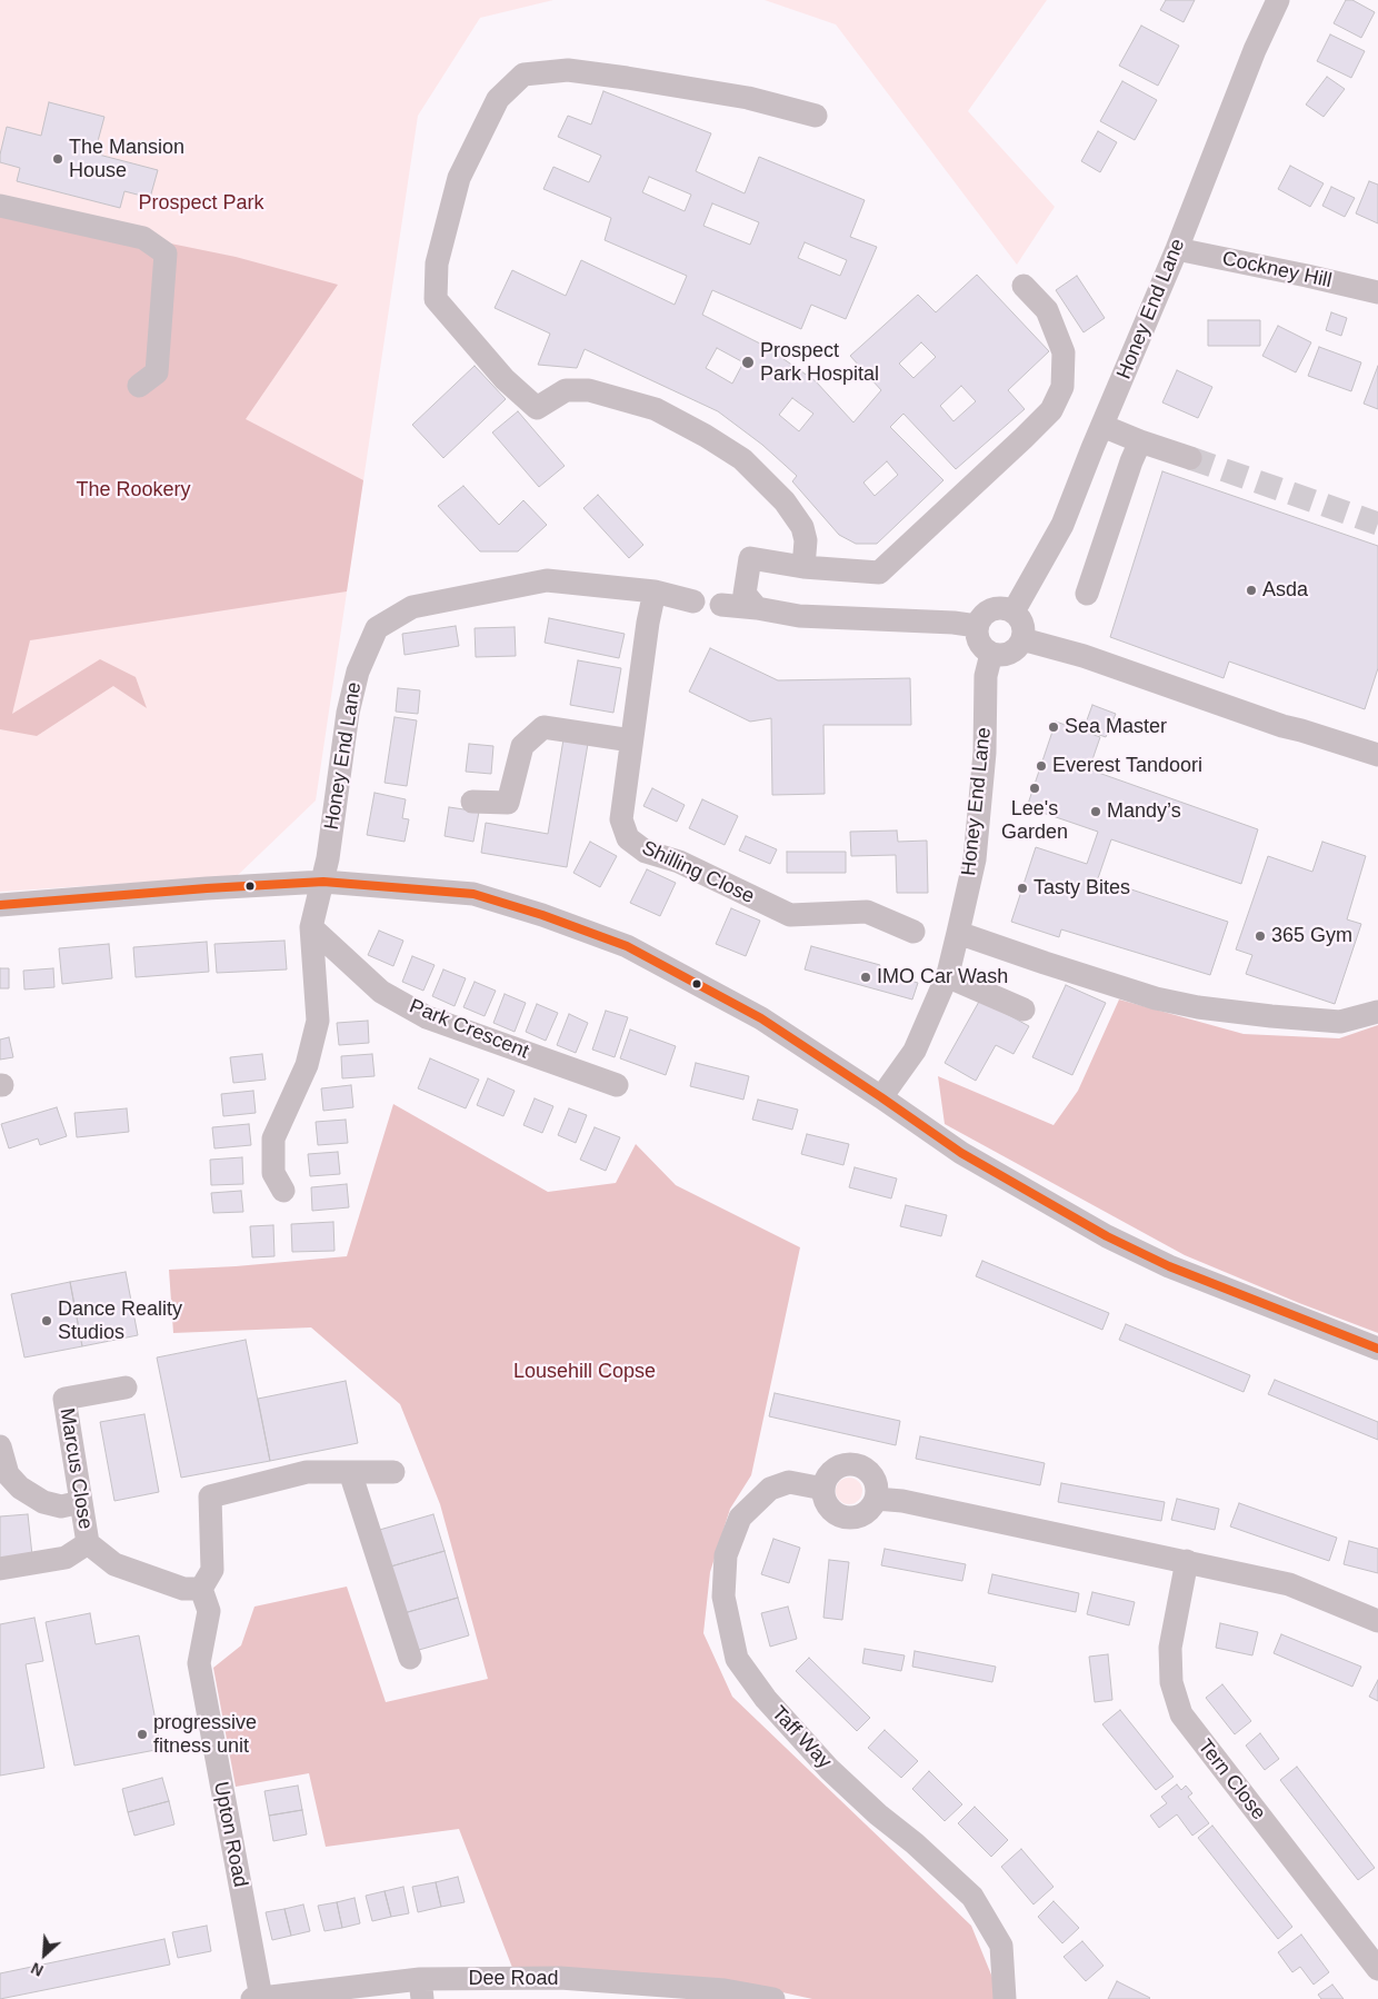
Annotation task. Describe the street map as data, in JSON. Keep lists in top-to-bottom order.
{
  "streets": {
    "street": [
      "Cockney Hill",
      "Honey End Lane",
      "Shilling Close",
      "Park Crescent",
      "Marcus Close",
      "Taff Way",
      "Tern Close",
      "Upton Road",
      "Dee Road"
    ]
  },
  "crossings": [
    ["Cockney Hill", "Honey End Lane"],
    ["Honey End Lane", "Shilling Close"],
    ["Honey End Lane", "Park Crescent"],
    ["Marcus Close", "Upton Road"],
    ["Upton Road", "Dee Road"]
  ],
  "parks": ["Prospect Park", "The Rookery", "Lousehill Copse"],
  "places": [
    "The Mansion House",
    "Prospect Park Hospital",
    "Asda",
    "Sea Master",
    "Everest Tandoori",
    "Lee's Garden",
    "Mandy’s",
    "Tasty Bites",
    "365 Gym",
    "IMO Car Wash",
    "Dance Reality Studios",
    "progressive fitness unit"
  ],
  "north": "bottom left"
}
